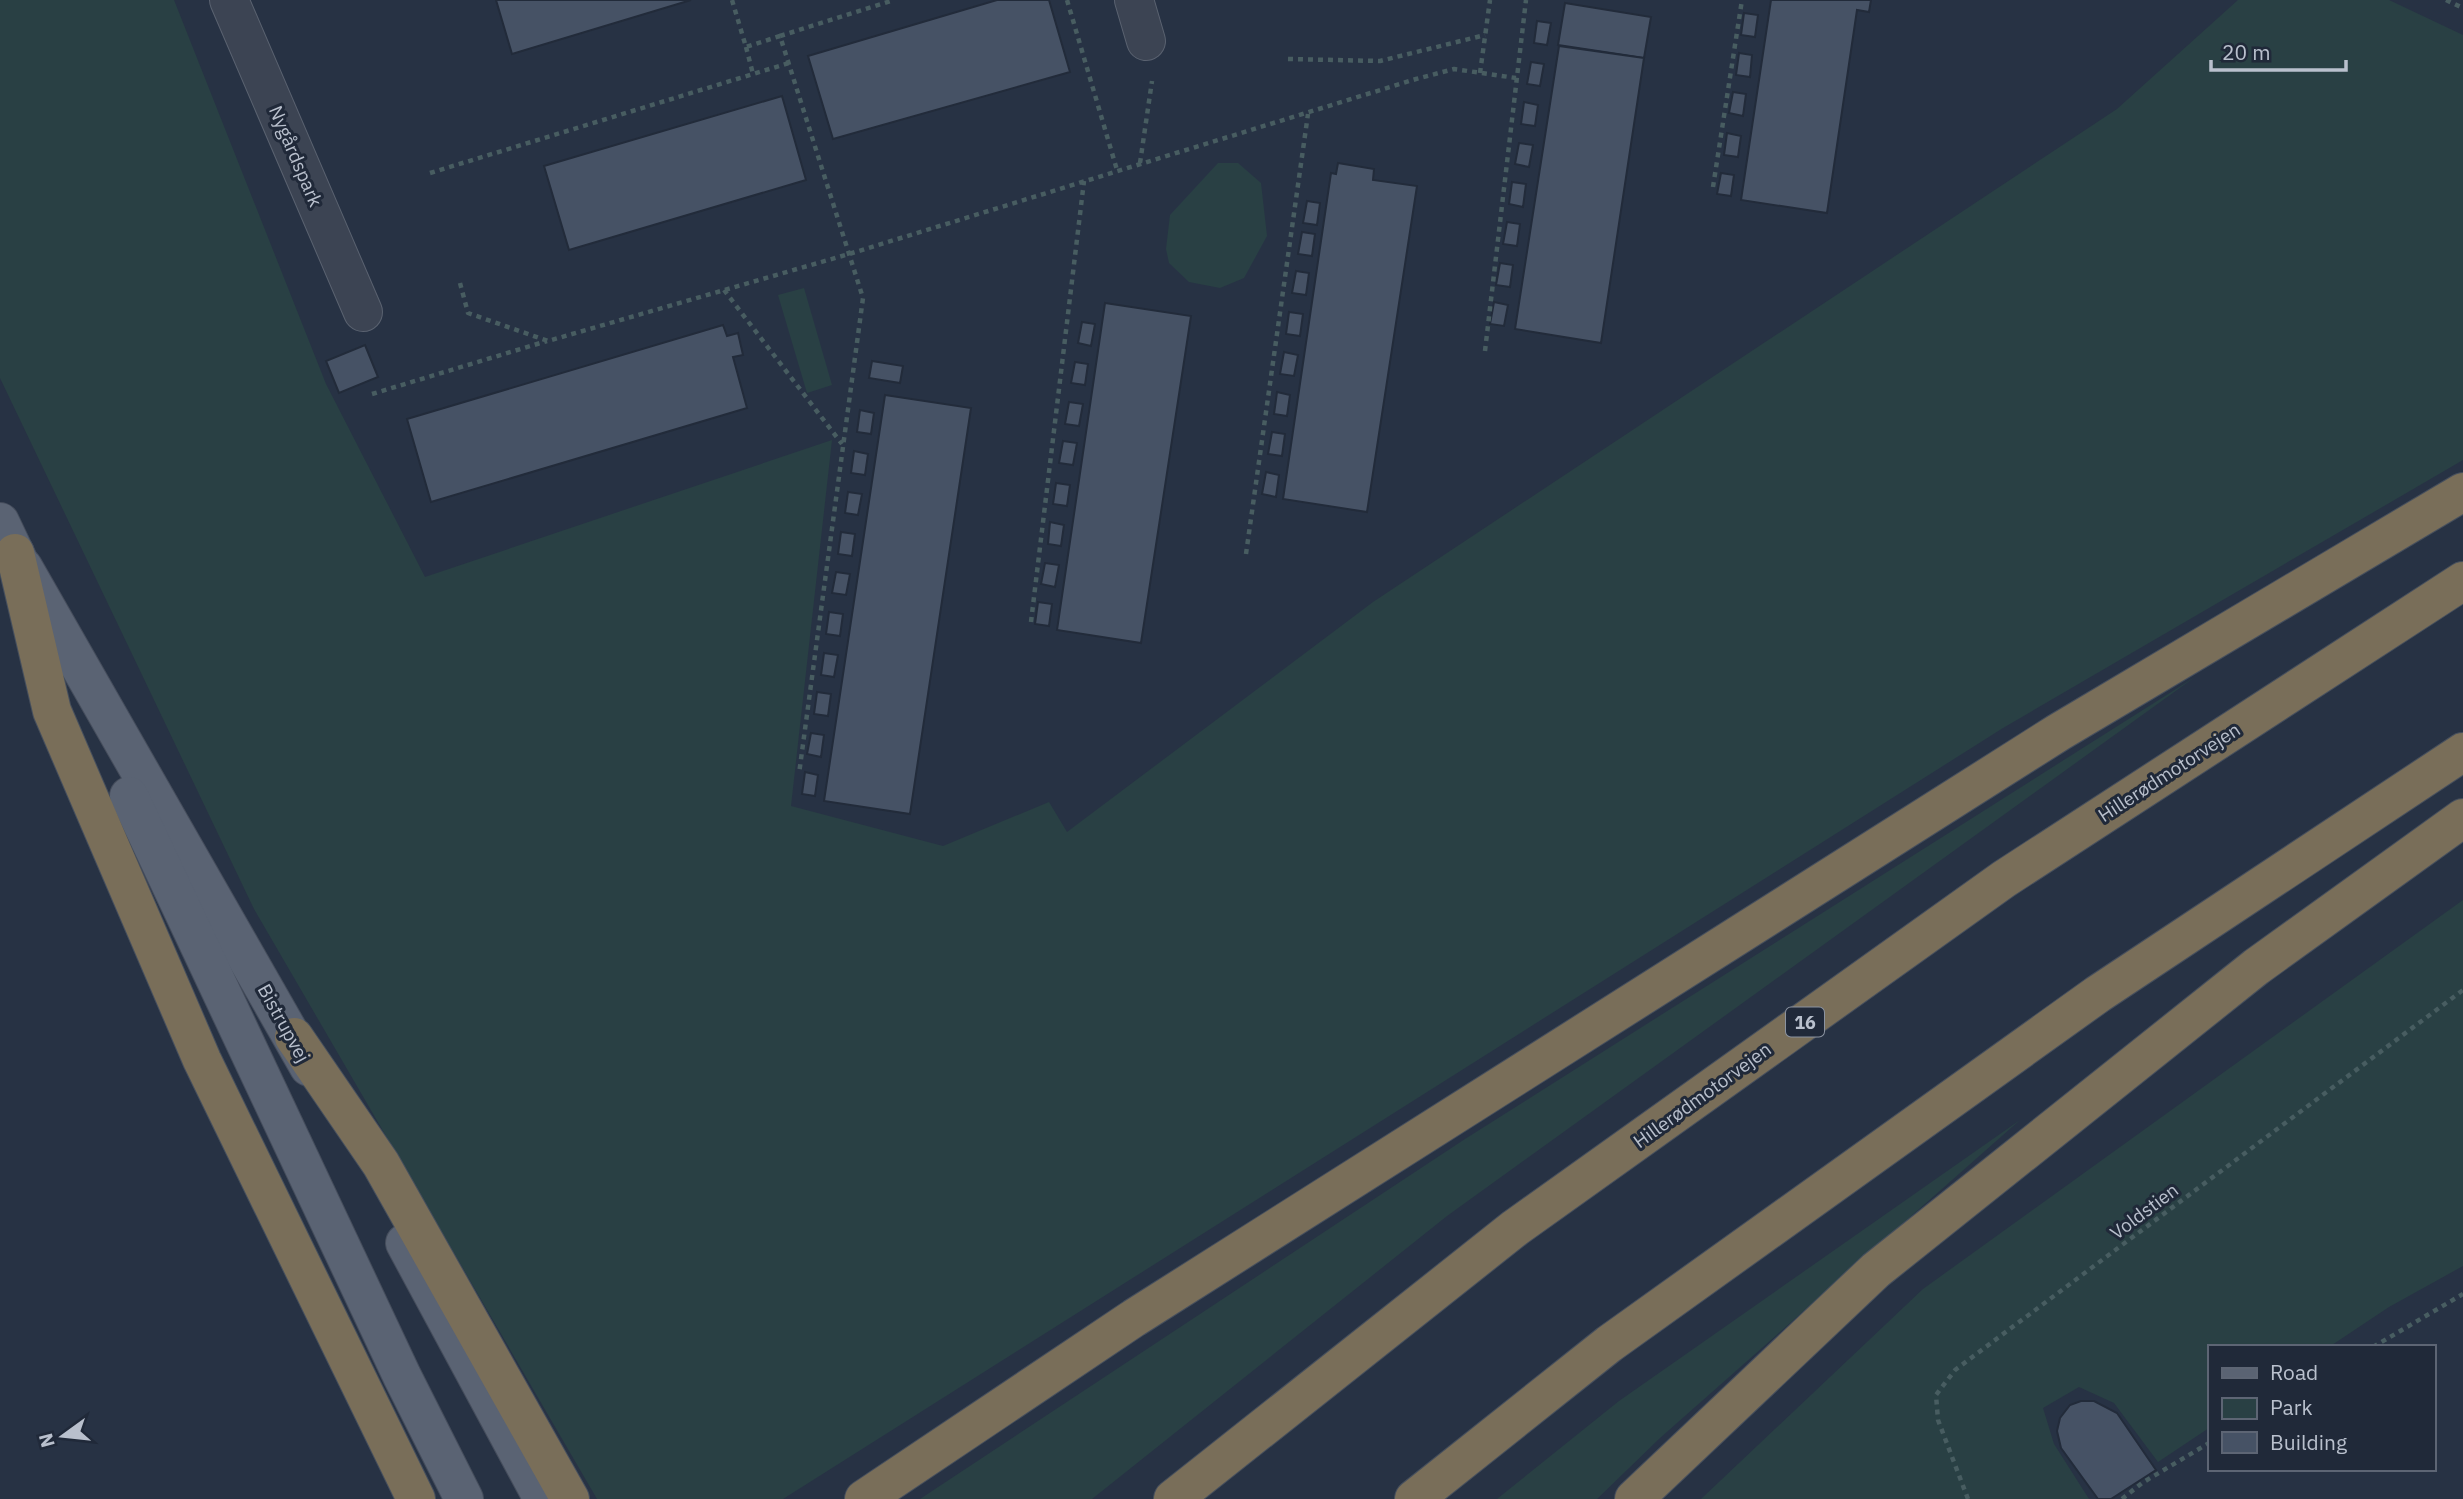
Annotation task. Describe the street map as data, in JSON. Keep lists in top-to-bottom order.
{
  "streets": {
    "highway": ["Hillerødmotorvejen", "16"],
    "main road": ["Bistrupvej"],
    "street": ["Nygårdspark"],
    "path": ["Voldstien"]
  },
  "legend": ["Road", "Park", "Building"],
  "scale_bar": "20 m",
  "north": "left"
}
